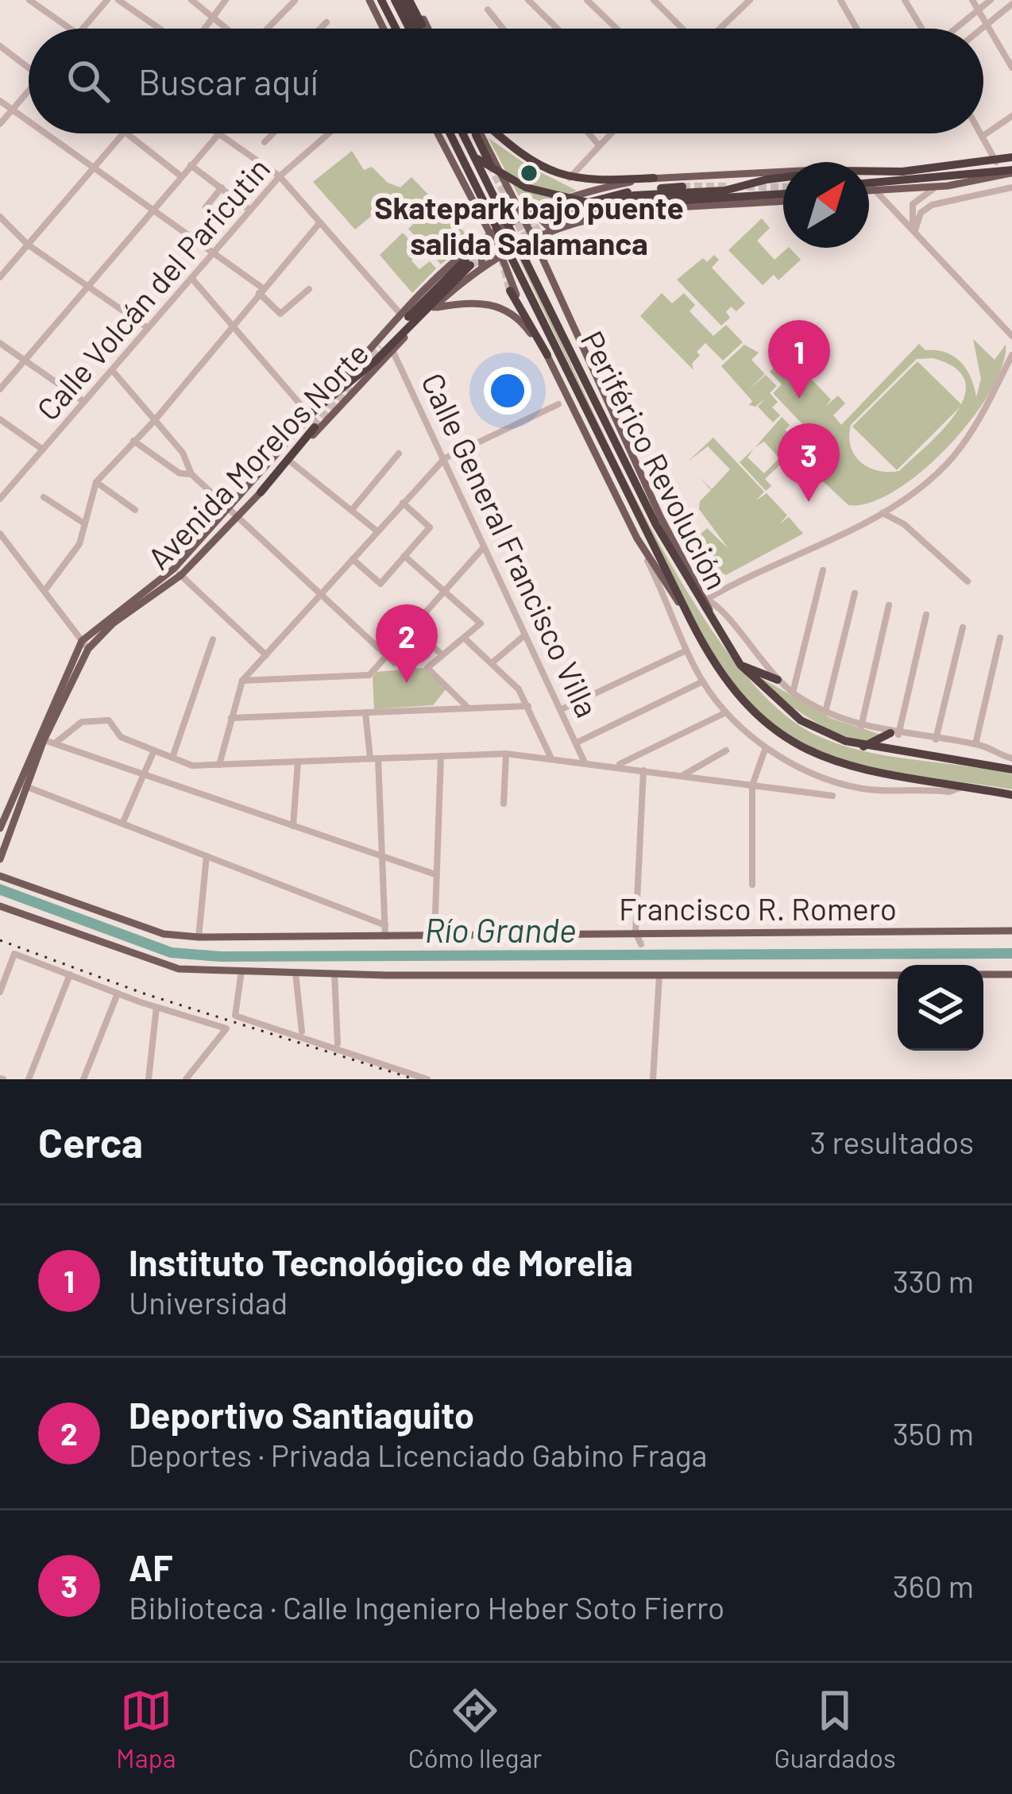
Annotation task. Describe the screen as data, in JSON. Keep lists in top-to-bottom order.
{
  "streets": {
    "highway": ["Periférico Revolución"],
    "main road": ["Avenida Morelos Norte", "Francisco R. Romero"],
    "street": ["Calle Volcán del Paricutin", "Calle General Francisco Villa"]
  },
  "crossings": [
    ["Avenida Morelos Norte", "Calle General Francisco Villa"]
  ],
  "water": ["Río Grande"],
  "places": ["Skatepark bajo puente salida Salamanca"],
  "north": "top right",
  "page": {
    "search": "Buscar aquí",
    "pins": ["1", "3", "2"],
    "heading": ["Cerca", "3 resultados"],
    "list": [
      {
        "mark": "1",
        "name": "Instituto Tecnológico de Morelia",
        "note": "Universidad",
        "value": "330 m"
      },
      {
        "mark": "2",
        "name": "Deportivo Santiaguito",
        "note": "Deportes · Privada Licenciado Gabino Fraga",
        "value": "350 m"
      },
      {
        "mark": "3",
        "name": "AF",
        "note": "Biblioteca · Calle Ingeniero Heber Soto Fierro",
        "value": "360 m"
      }
    ],
    "nav": ["Mapa", "Cómo llegar", "Guardados"]
  }
}
